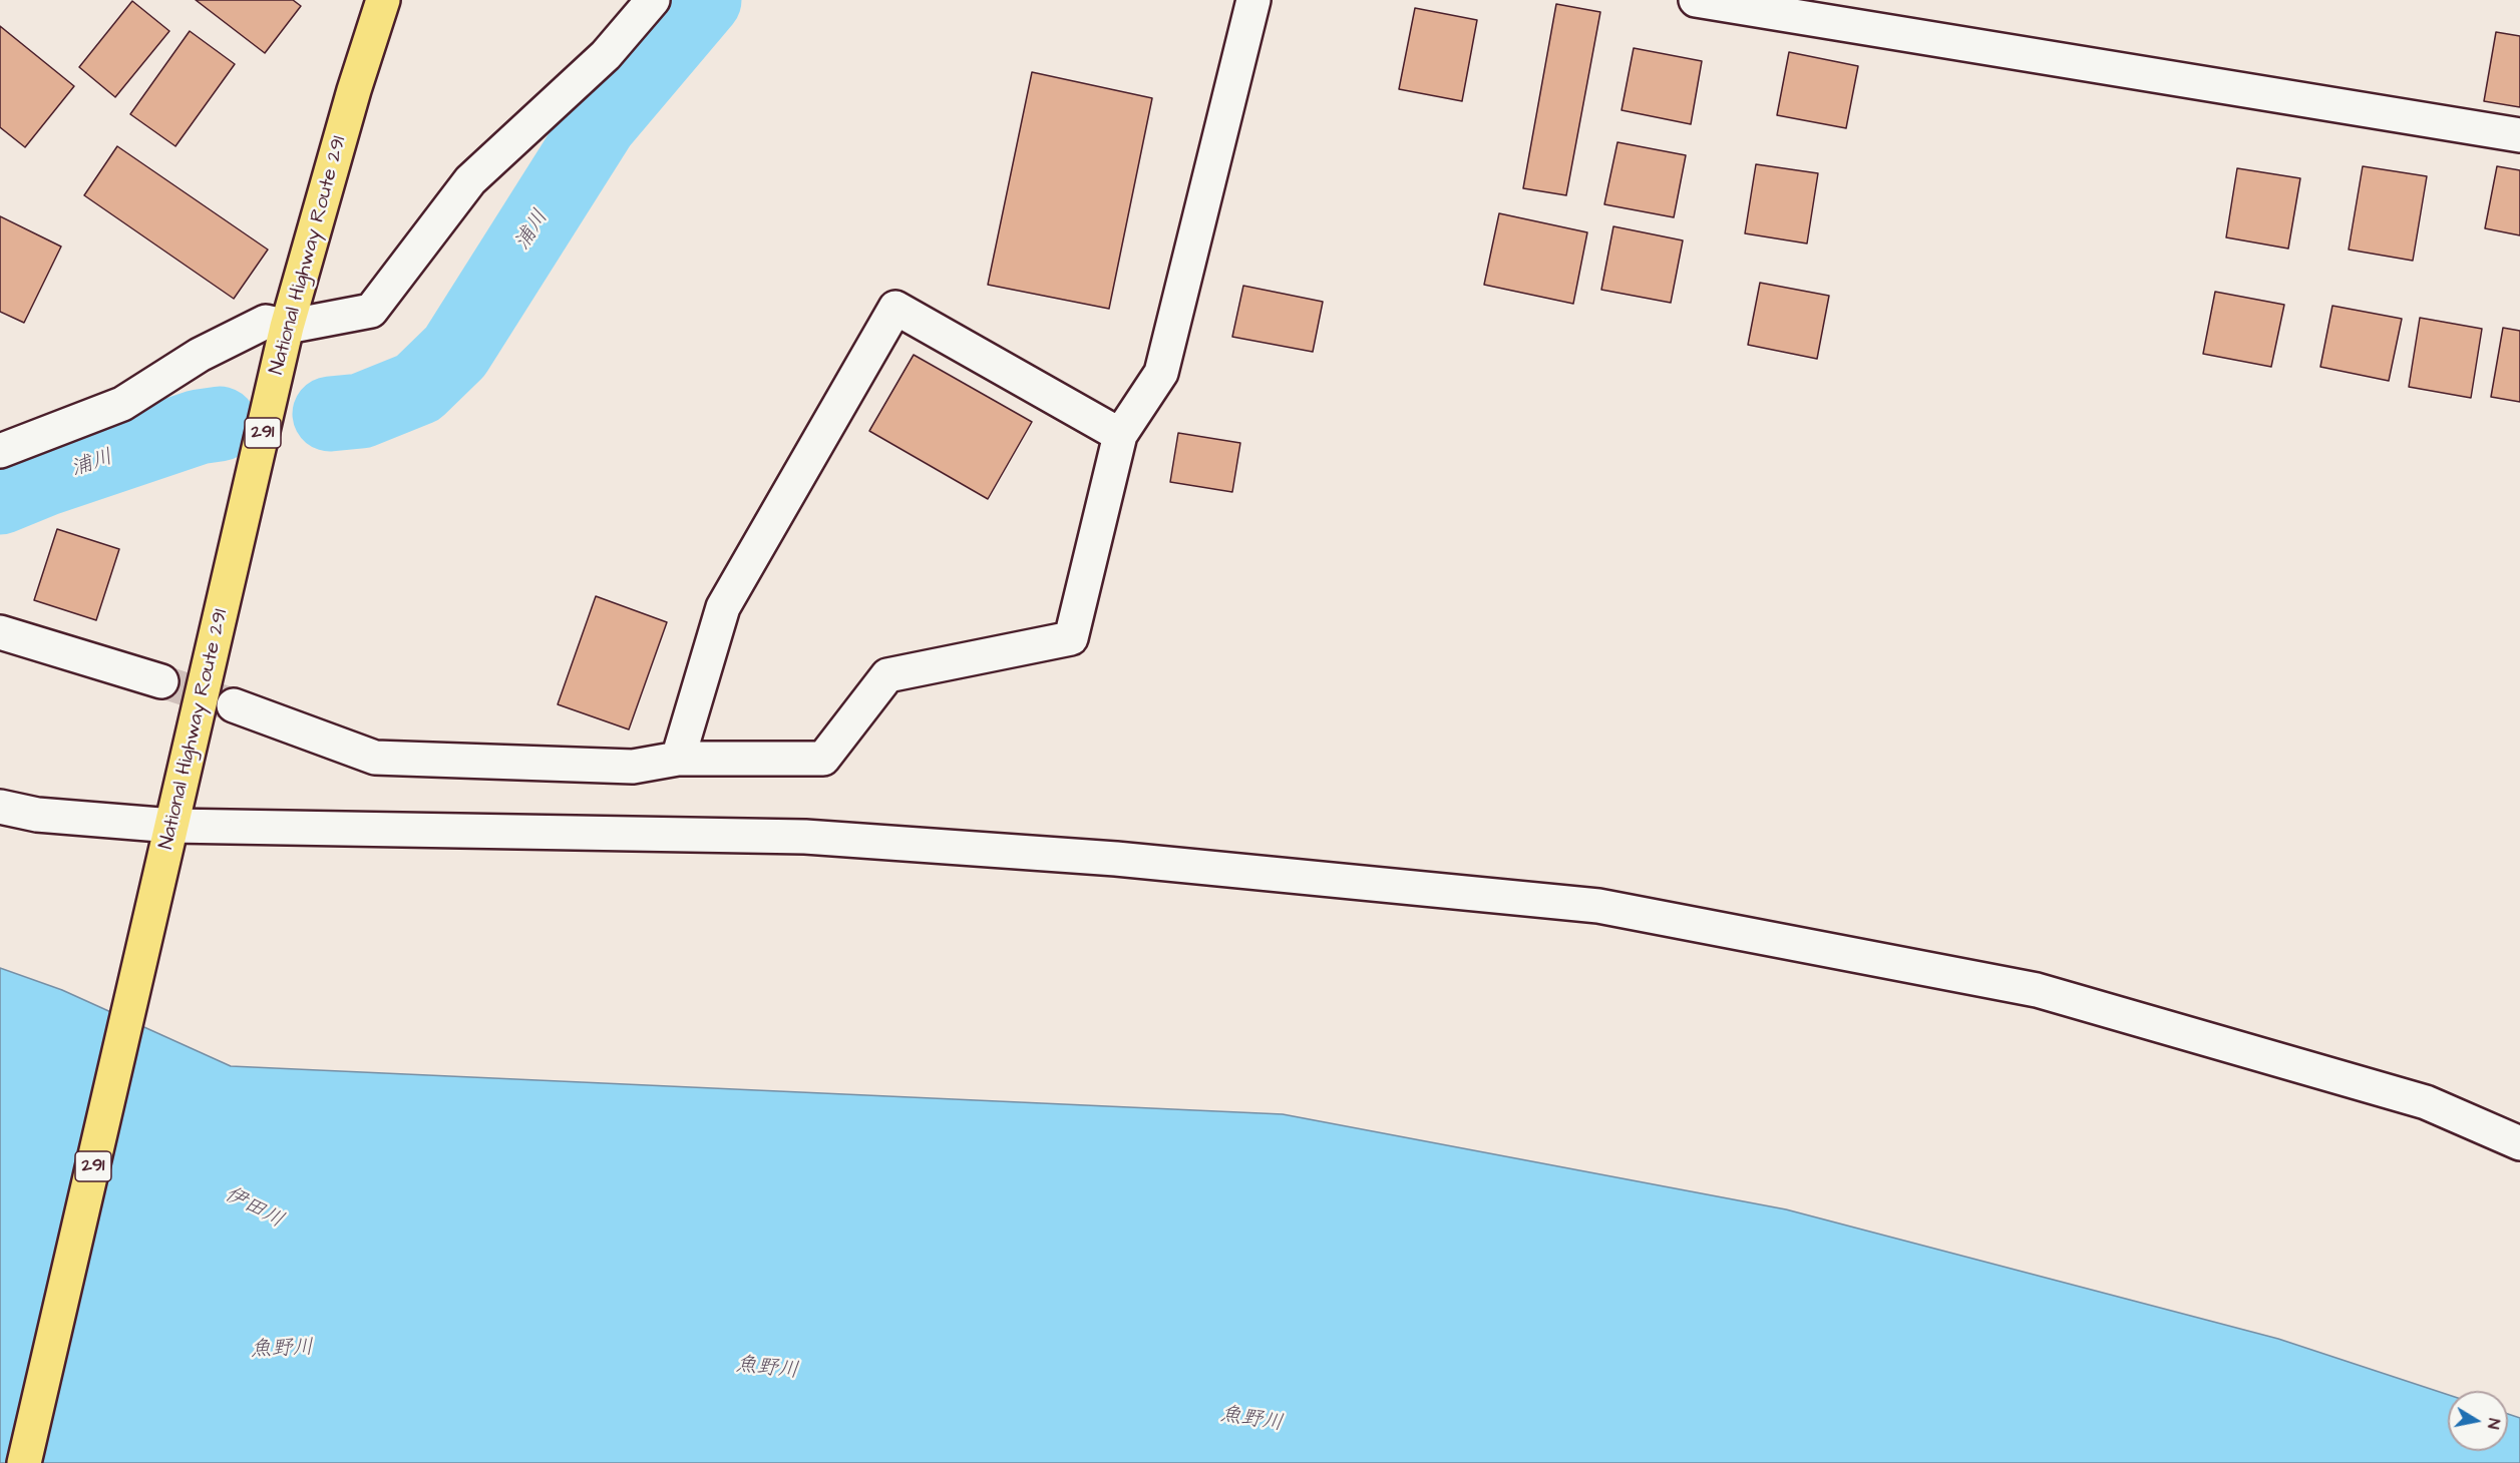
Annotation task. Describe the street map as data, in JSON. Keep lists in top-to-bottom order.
{
  "streets": {
    "highway": ["National Highway Route 291", "291"]
  },
  "water": ["浦川", "伊田川", "魚野川"],
  "north": "right"
}
